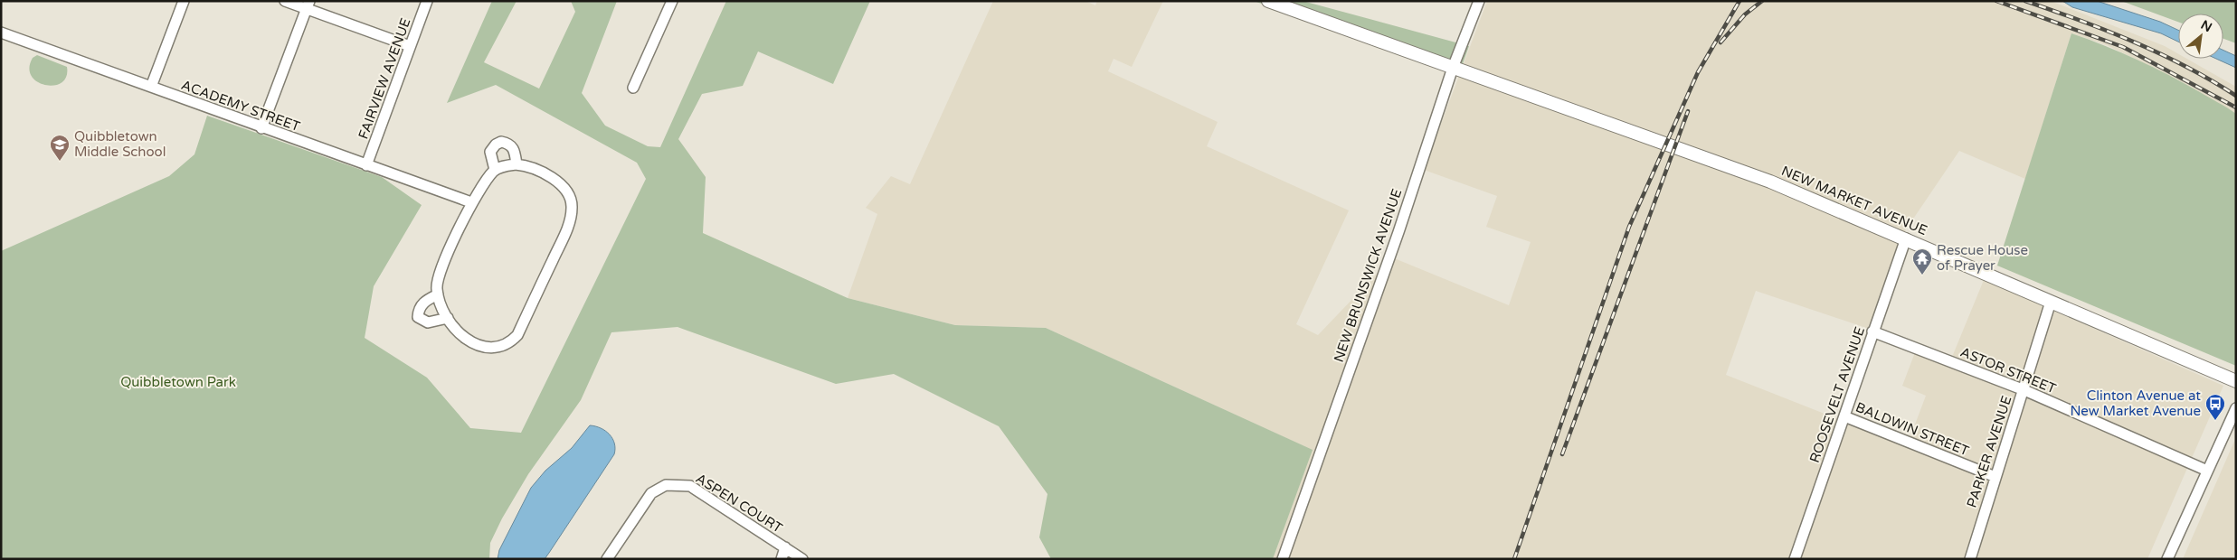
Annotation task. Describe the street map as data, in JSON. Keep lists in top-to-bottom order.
{
  "streets": {
    "main road": ["NEW MARKET AVENUE"],
    "street": [
      "FAIRVIEW AVENUE",
      "ACADEMY STREET",
      "NEW BRUNSWICK AVENUE",
      "ASTOR STREET",
      "ROOSEVELT AVENUE",
      "BALDWIN STREET",
      "PARKER AVENUE",
      "ASPEN COURT"
    ]
  },
  "crossings": [
    ["FAIRVIEW AVENUE", "ACADEMY STREET"],
    ["NEW MARKET AVENUE", "NEW BRUNSWICK AVENUE"],
    ["NEW MARKET AVENUE", "ROOSEVELT AVENUE"],
    ["NEW MARKET AVENUE", "PARKER AVENUE"],
    ["ASTOR STREET", "ROOSEVELT AVENUE"],
    ["ASTOR STREET", "PARKER AVENUE"],
    ["ROOSEVELT AVENUE", "BALDWIN STREET"],
    ["BALDWIN STREET", "PARKER AVENUE"]
  ],
  "parks": ["Quibbletown Park"],
  "places": {
    "school or university": ["Quibbletown Middle School"],
    "temple": ["Rescue House of Prayer"],
    "bus stop": ["Clinton Avenue at New Market Avenue"]
  },
  "north": "top right"
}
